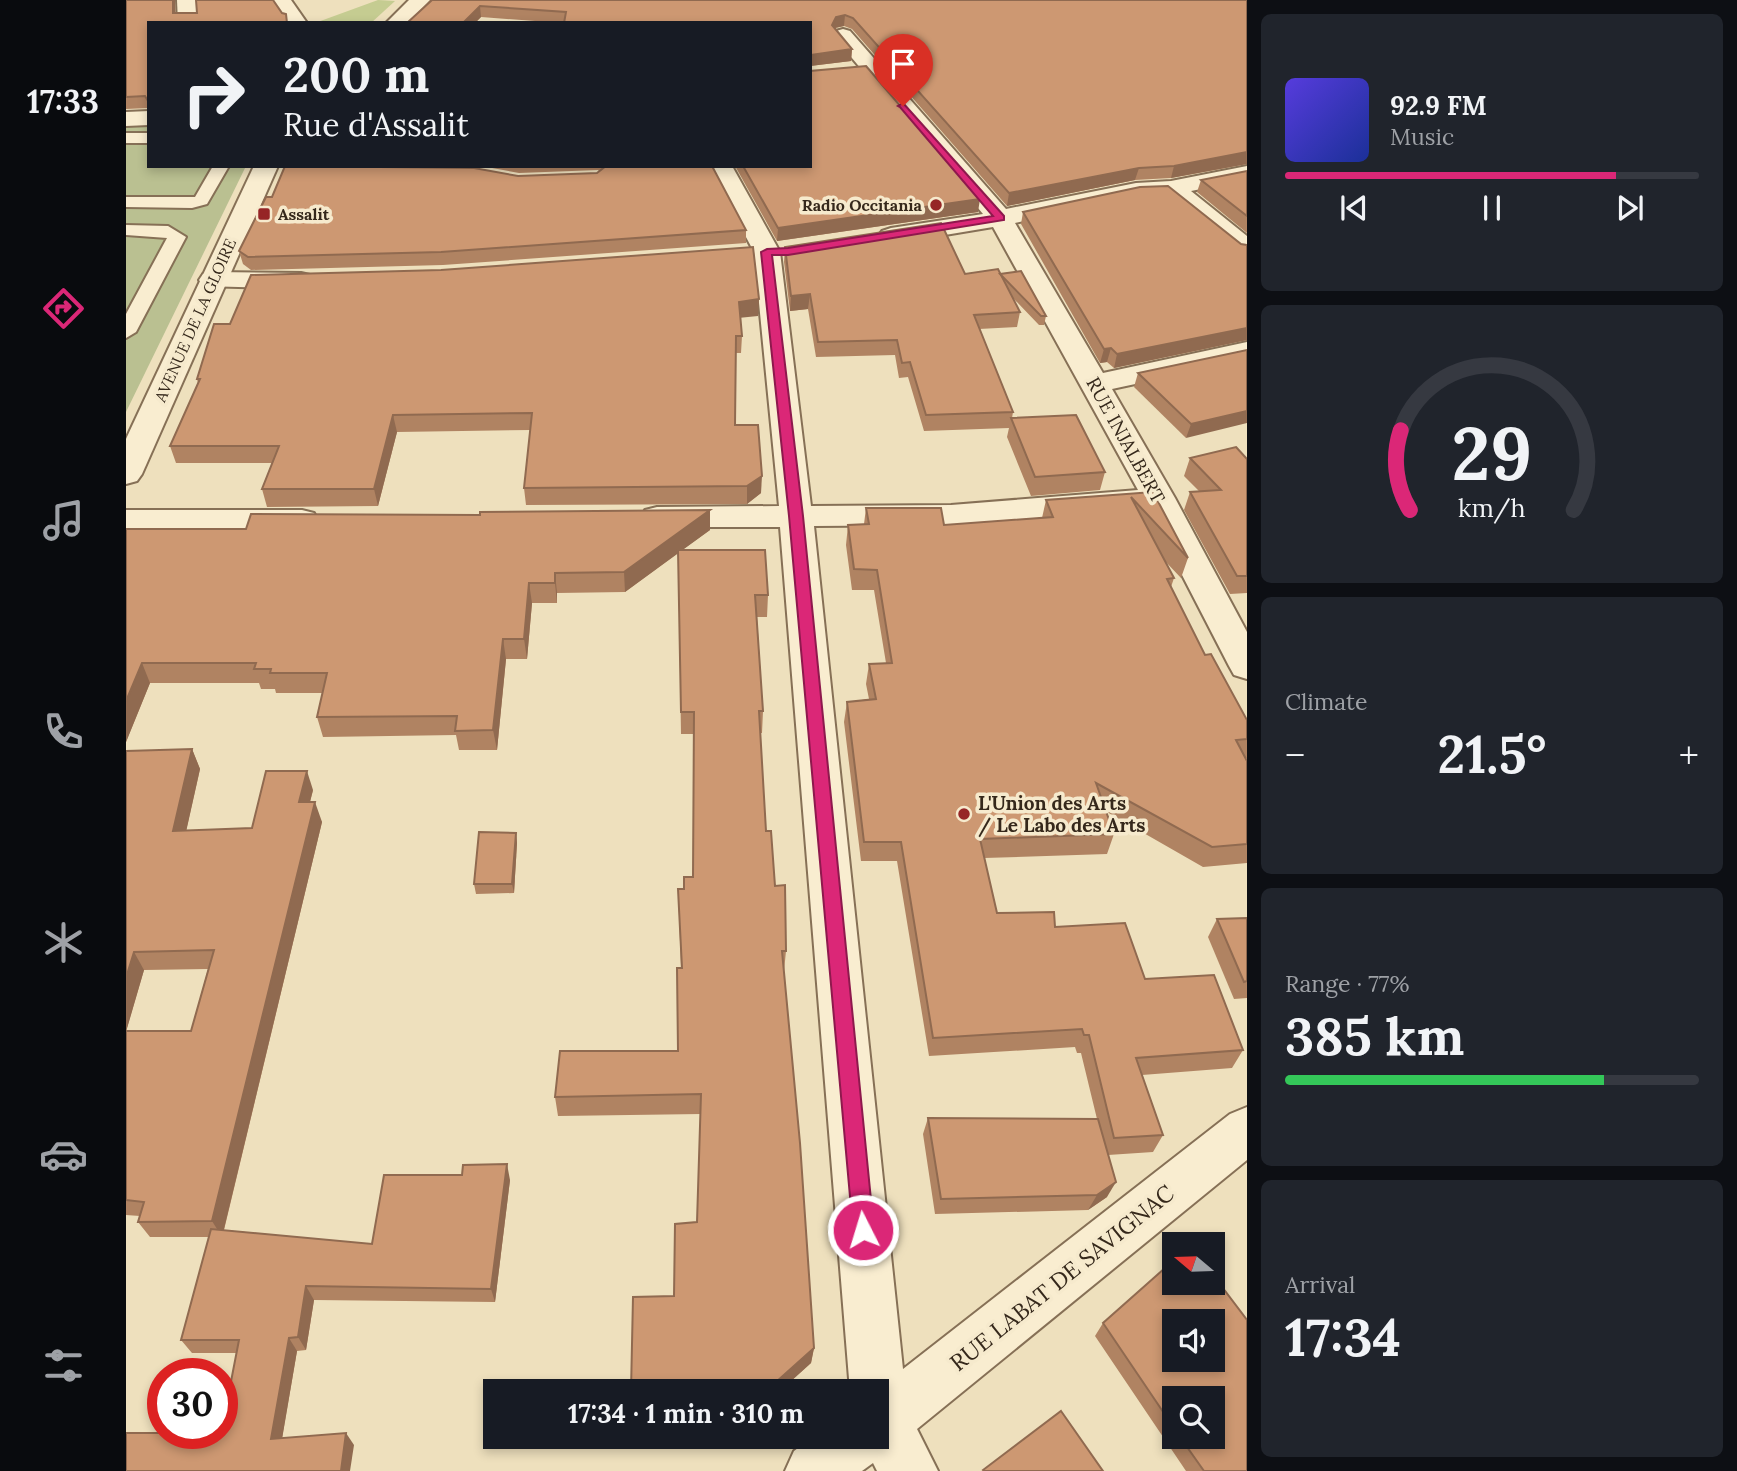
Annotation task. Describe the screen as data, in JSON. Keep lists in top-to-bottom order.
{
  "streets": {
    "street": ["AVENUE DE LA GLOIRE", "RUE INJALBERT", "RUE LABAT DE SAVIGNAC"]
  },
  "places": {
    "other": ["Radio Occitania", "L'Union des Arts / Le Labo des Arts"],
    "transit": ["Assalit"]
  },
  "north": "left",
  "page": {
    "tabs": "17:33",
    "turn": ["200 m", "Rue d'Assalit"],
    "song": ["92.9 FM", "Music"],
    "tile": [
      "Climate",
      ["Range · 77%", "385 km"],
      ["Arrival", "17:34"]
    ],
    "heat": ["−", "21.5°", "+"],
    "limit": "30",
    "trip": "17:34 · 1 min · 310 m",
    "gauge": ["29", "km/h"]
  }
}
